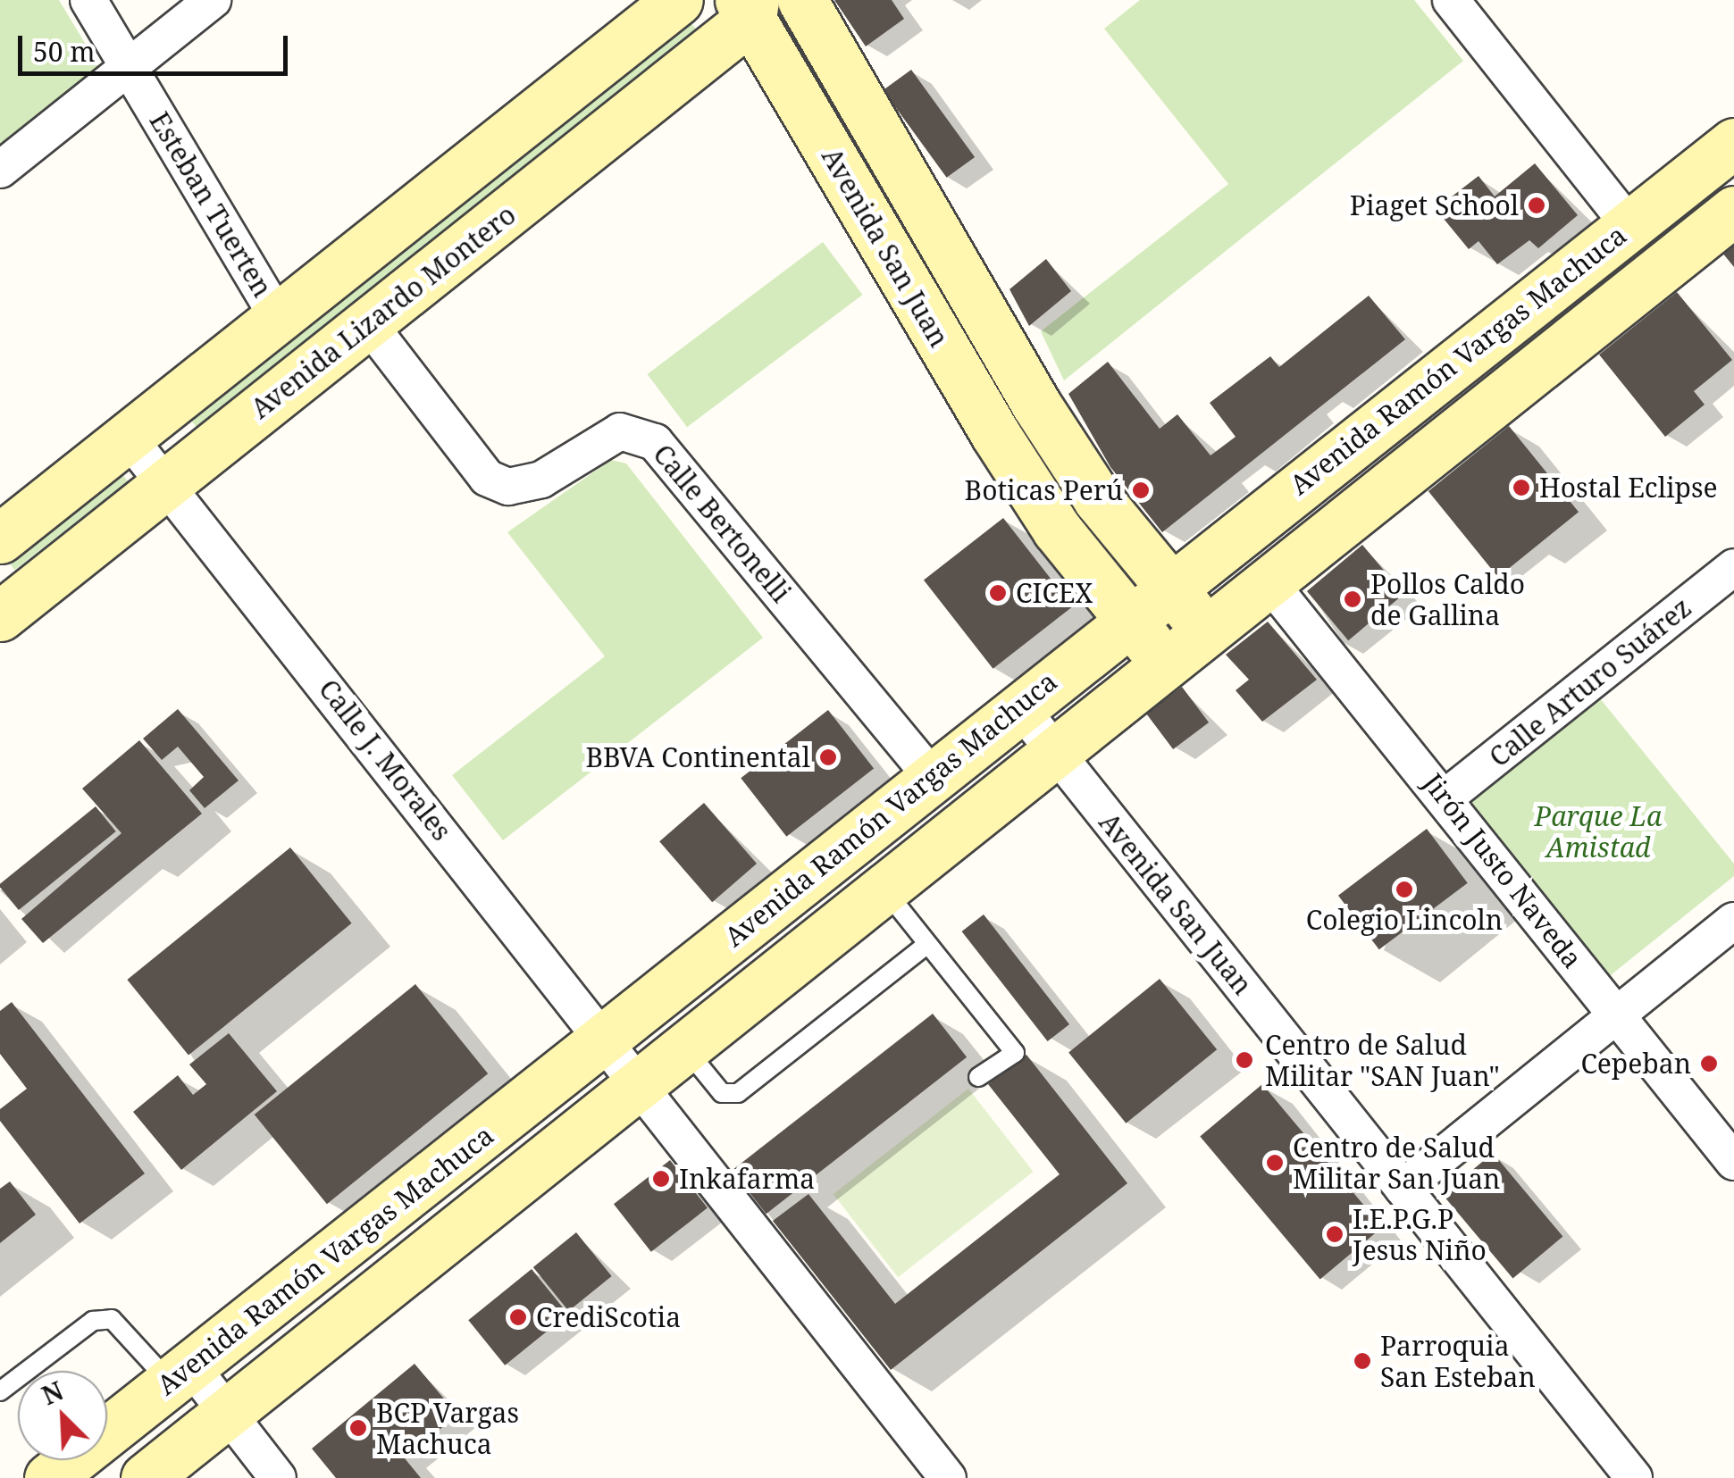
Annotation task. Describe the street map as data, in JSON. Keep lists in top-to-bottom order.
{
  "streets": {
    "main road": ["Avenida San Juan", "Avenida Lizardo Montero", "Avenida Ramón Vargas Machuca"],
    "street": [
      "Esteban Tuerten",
      "Calle Bertonelli",
      "Calle Arturo Suárez",
      "Calle J. Morales",
      "Jirón Justo Naveda"
    ]
  },
  "crossings": [
    ["Avenida San Juan", "Avenida Lizardo Montero"],
    ["Avenida San Juan", "Avenida Ramón Vargas Machuca"],
    ["Avenida Lizardo Montero", "Calle Bertonelli"],
    ["Avenida Lizardo Montero", "Calle J. Morales"],
    ["Avenida Ramón Vargas Machuca", "Calle Bertonelli"],
    ["Avenida Ramón Vargas Machuca", "Calle J. Morales"],
    ["Avenida Ramón Vargas Machuca", "Jirón Justo Naveda"],
    ["Calle Arturo Suárez", "Jirón Justo Naveda"]
  ],
  "parks": ["Parque La Amistad"],
  "places": [
    "Piaget School",
    "Hostal Eclipse",
    "Boticas Perú",
    "CICEX",
    "Pollos Caldo de Gallina",
    "BBVA Continental",
    "Colegio Lincoln",
    "Centro de Salud Militar \"SAN Juan\"",
    "Cepeban",
    "Centro de Salud Militar San Juan",
    "Inkafarma",
    "I.E.P.G.P Jesus Niño",
    "CrediScotia",
    "Parroquia San Esteban",
    "BCP Vargas Machuca"
  ],
  "scale_bar": "50 m",
  "north": "top left"
}
